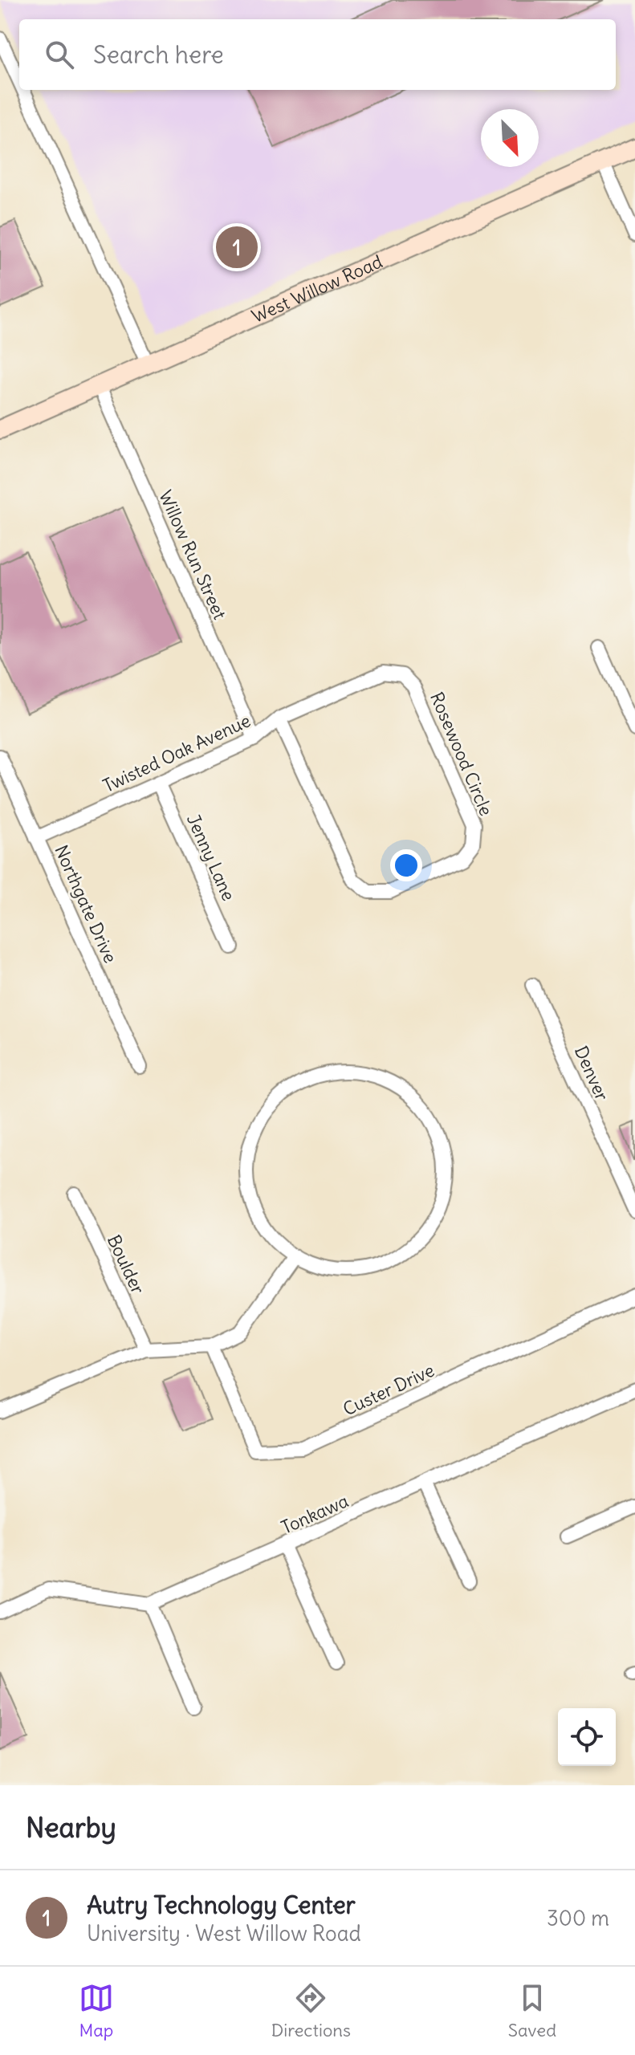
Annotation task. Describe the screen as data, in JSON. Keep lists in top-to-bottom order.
{
  "streets": {
    "main road": ["West Willow Road"],
    "street": [
      "Willow Run Street",
      "Twisted Oak Avenue",
      "Rosewood Circle",
      "Jenny Lane",
      "Northgate Drive",
      "Denver",
      "Boulder",
      "Custer Drive",
      "Tonkawa"
    ]
  },
  "crossings": [
    ["West Willow Road", "Willow Run Street"],
    ["Willow Run Street", "Twisted Oak Avenue"],
    ["Twisted Oak Avenue", "Rosewood Circle"],
    ["Twisted Oak Avenue", "Jenny Lane"],
    ["Twisted Oak Avenue", "Northgate Drive"]
  ],
  "north": "bottom right",
  "page": {
    "search": "Search here",
    "pins": "1",
    "heading": "Nearby",
    "list": [
      {
        "mark": "1",
        "name": "Autry Technology Center",
        "note": "University · West Willow Road",
        "value": "300 m"
      }
    ],
    "nav": ["Map", "Directions", "Saved"]
  }
}
